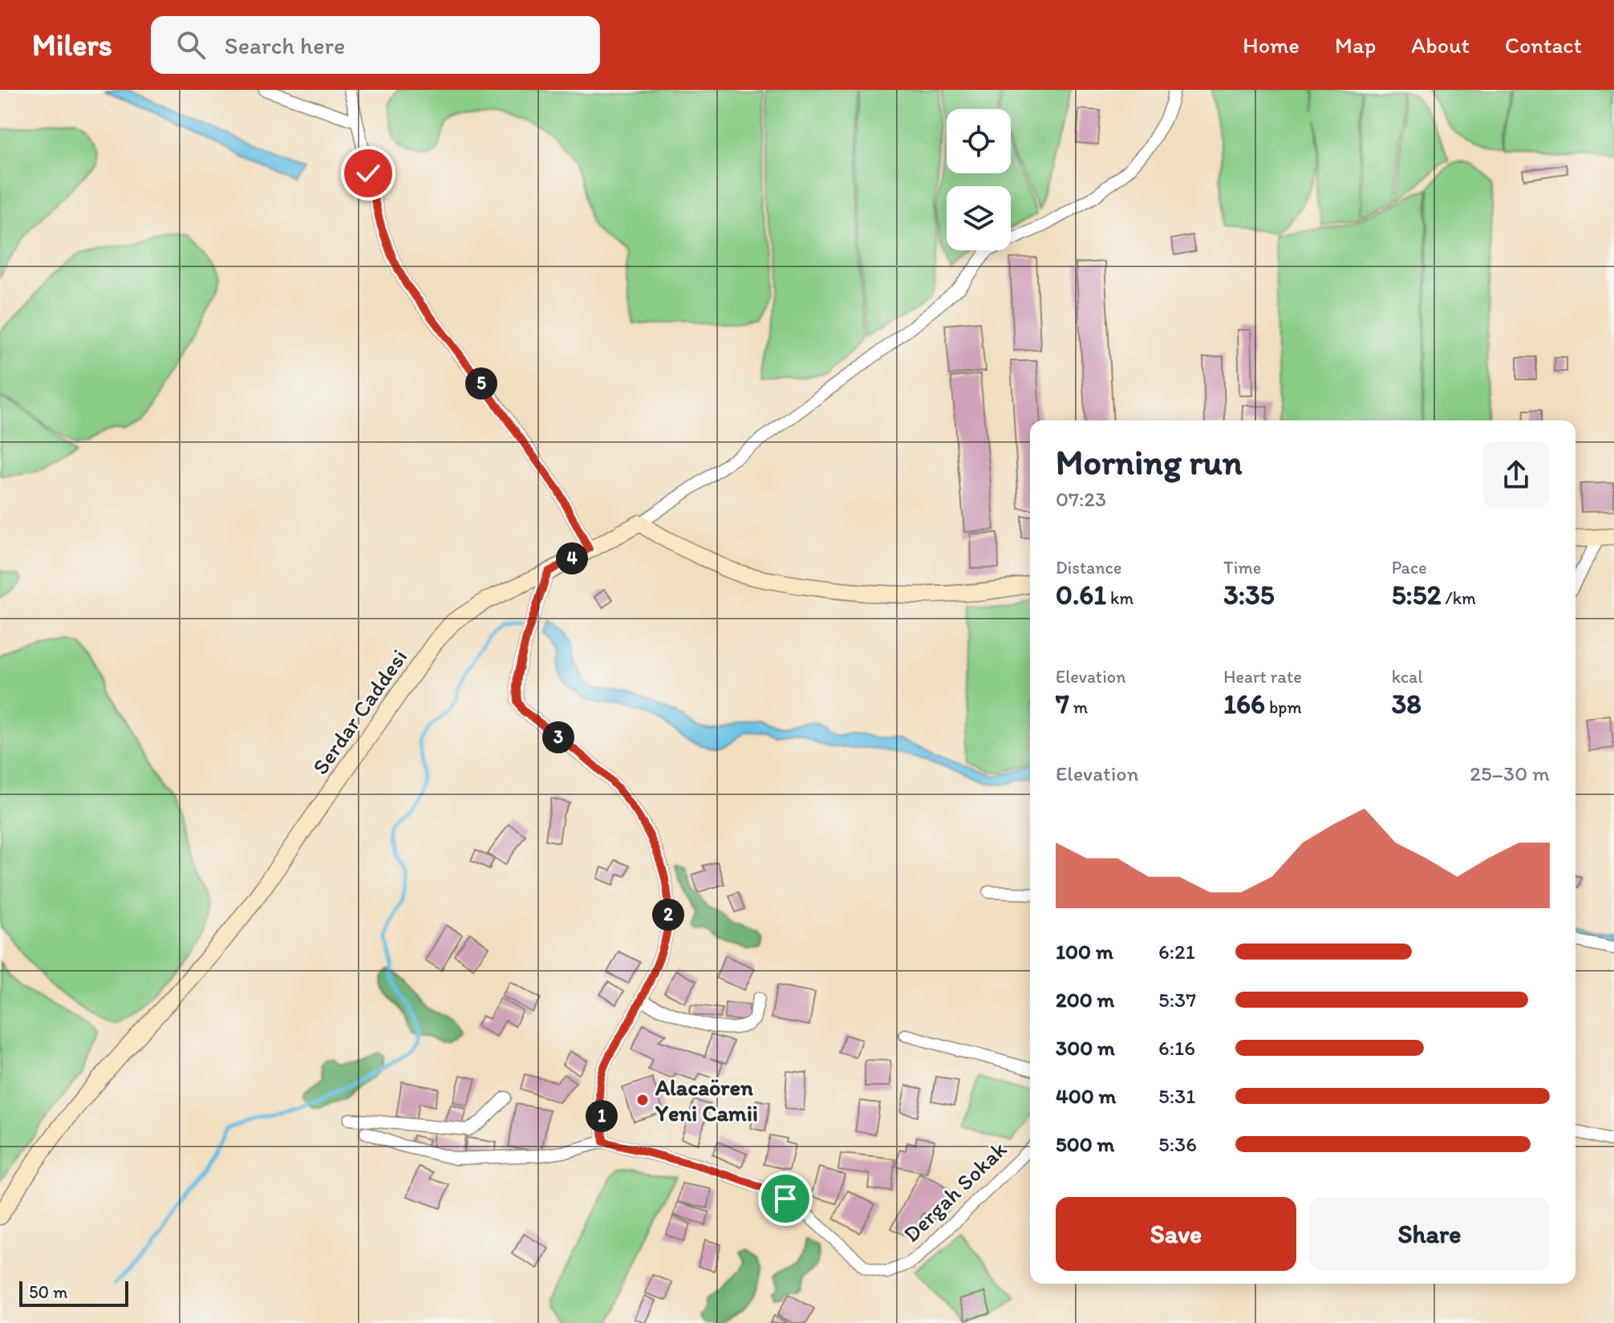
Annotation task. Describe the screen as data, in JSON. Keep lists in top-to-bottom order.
{
  "streets": {
    "street": ["Serdar Caddesi", "Dergah Sokak"]
  },
  "places": ["Alacaören Yeni Camii"],
  "scale_bar": "50 m",
  "page": {
    "header": "Milers",
    "search": "Search here",
    "nav": [
      "Home",
      "Map",
      "About",
      "Contact"
    ],
    "pins": [
      "5",
      "4",
      "3",
      "2",
      "1"
    ],
    "heading": ["Morning run", "07:23"],
    "stats": [
      ["Distance", "0.61 km"],
      ["Time", "3:35"],
      ["Pace", "5:52 /km"],
      ["Elevation", "7 m"],
      ["Heart rate", "166 bpm"],
      ["kcal", "38"]
    ],
    "chart": ["Elevation", "25–30 m"],
    "list": [
      {
        "name": "100 m",
        "note": "6:21"
      },
      {
        "name": "200 m",
        "note": "5:37"
      },
      {
        "name": "300 m",
        "note": "6:16"
      },
      {
        "name": "400 m",
        "note": "5:31"
      },
      {
        "name": "500 m",
        "note": "5:36"
      }
    ],
    "buttons": ["Save", "Share"],
    "scale": "50 m"
  }
}
